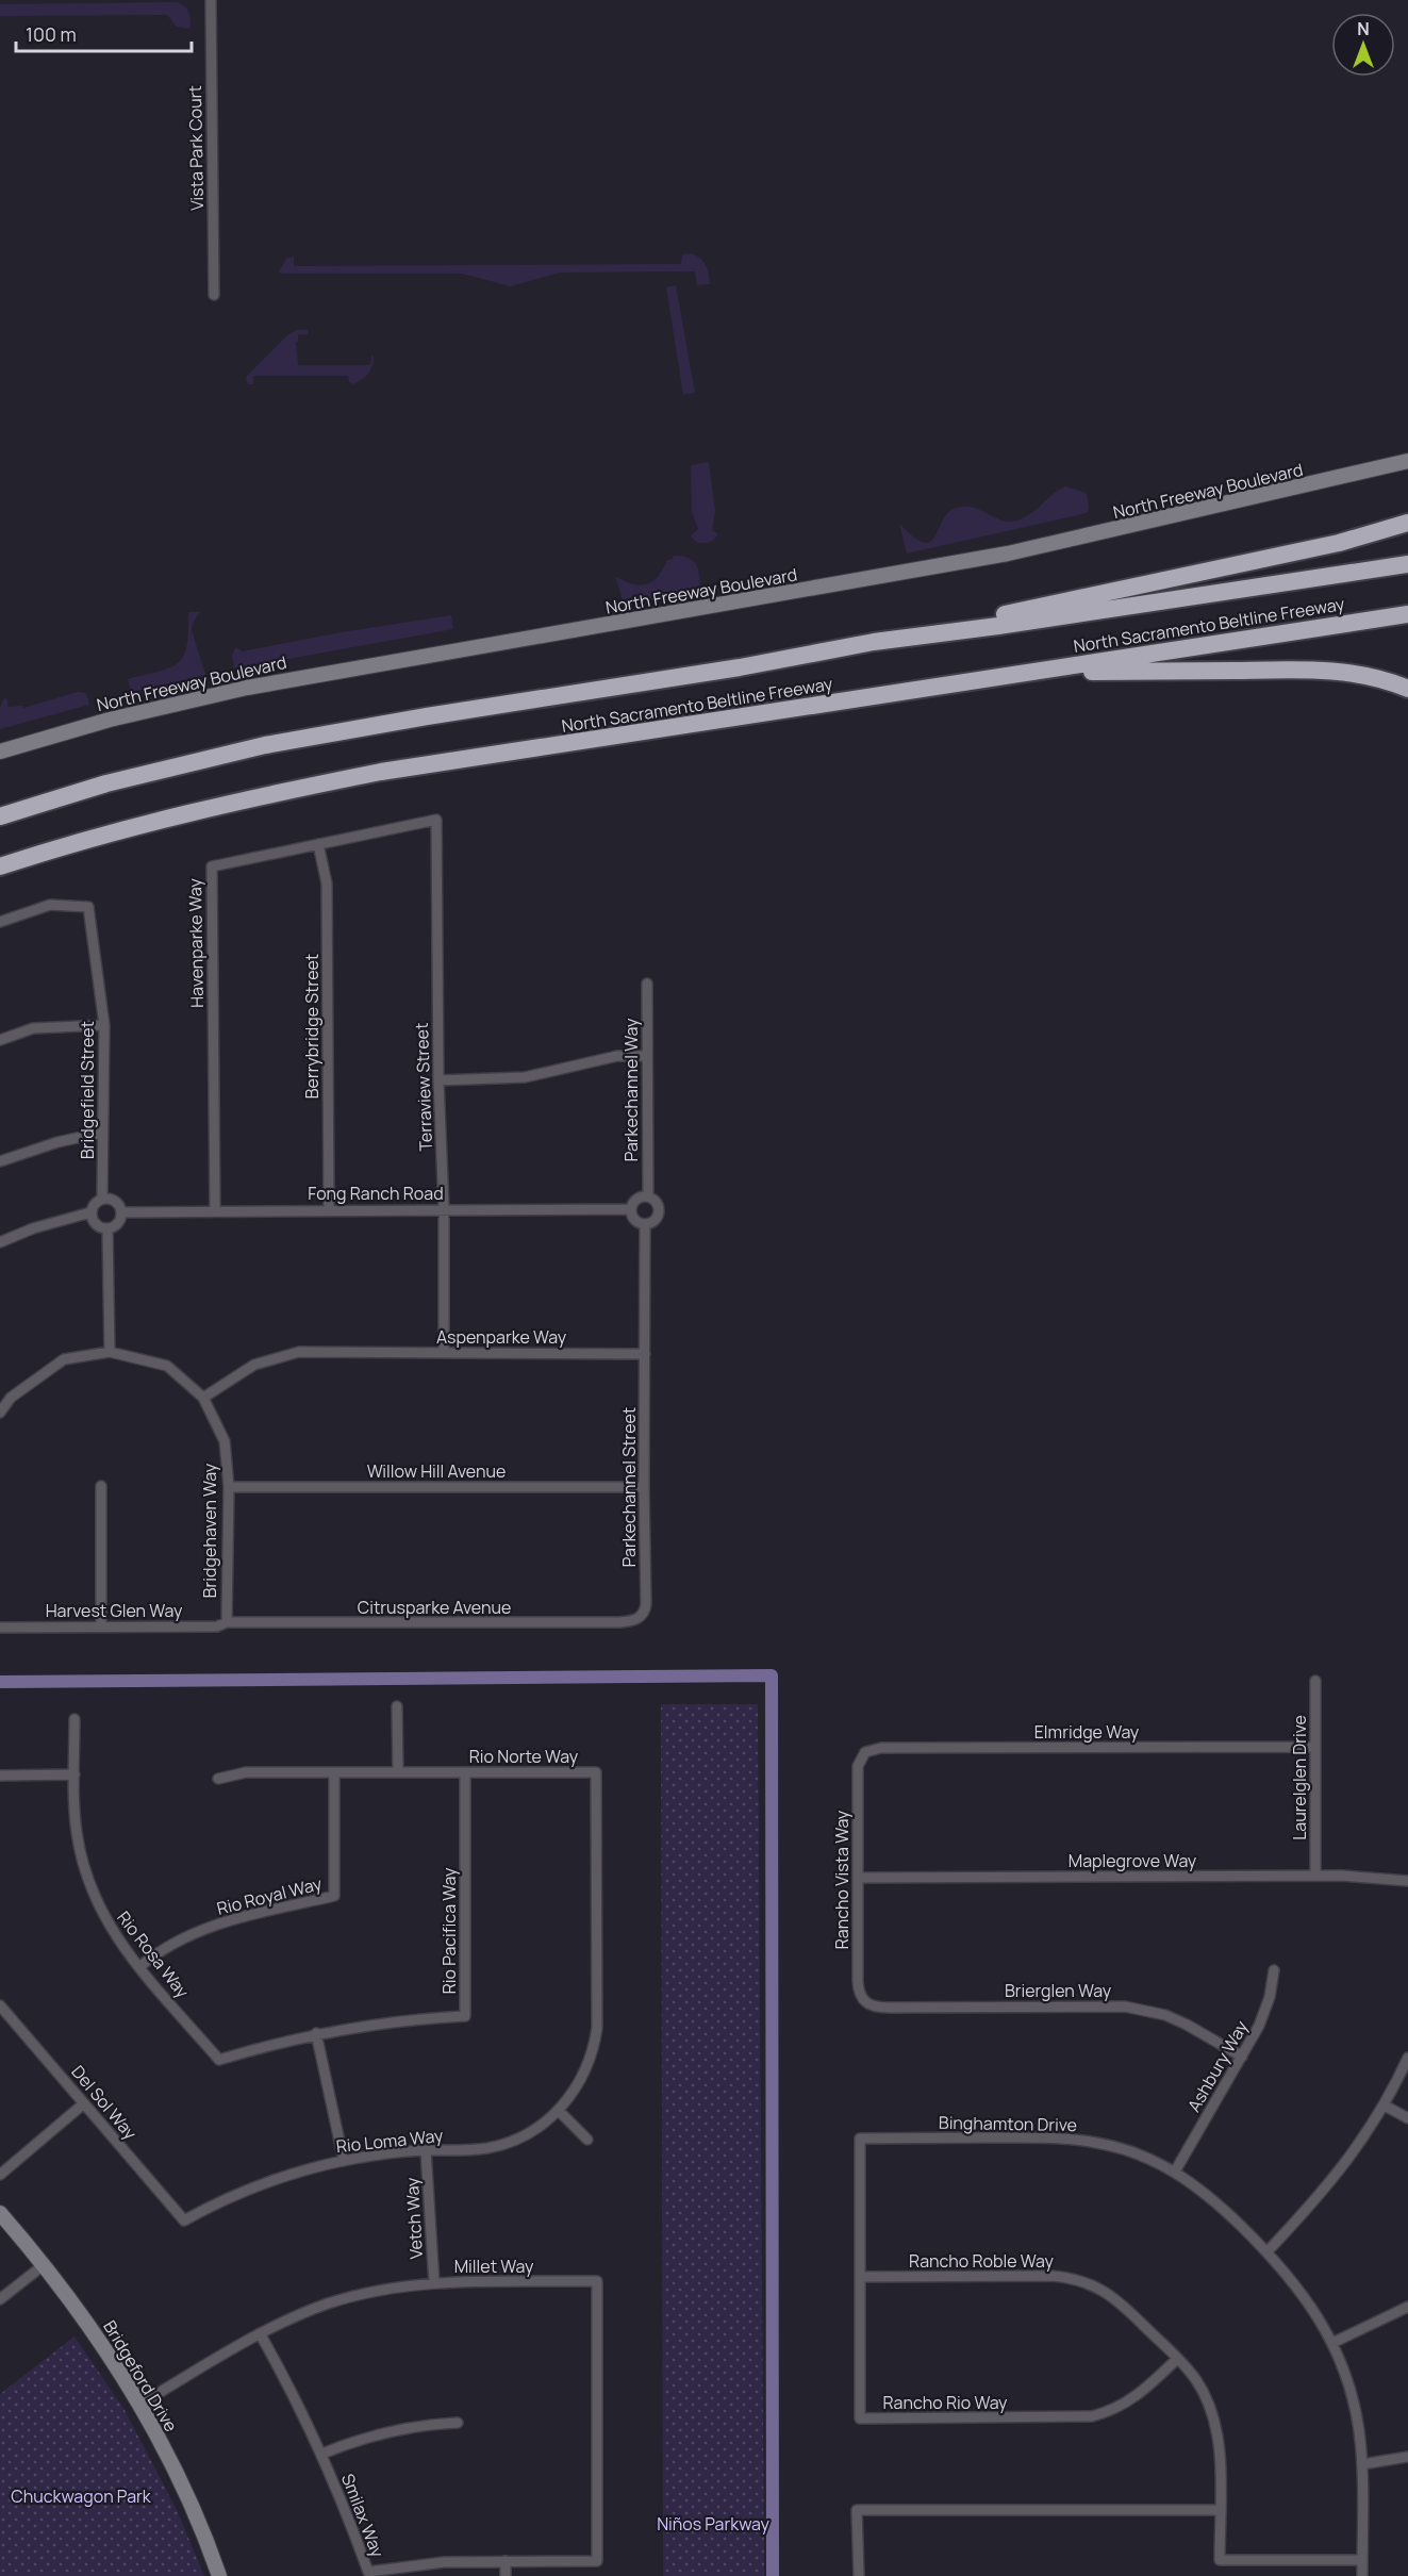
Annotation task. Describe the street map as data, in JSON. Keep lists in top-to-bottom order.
{
  "streets": {
    "highway": ["North Sacramento Beltline Freeway"],
    "street": [
      "Vista Park Court",
      "North Freeway Boulevard",
      "Havenparke Way",
      "Berrybridge Street",
      "Terraview Street",
      "Bridgefield Street",
      "Parkechannel Way",
      "Fong Ranch Road",
      "Aspenparke Way",
      "Willow Hill Avenue",
      "Parkechannel Street",
      "Bridgehaven Way",
      "Citrusparke Avenue",
      "Harvest Glen Way",
      "Elmridge Way",
      "Rio Norte Way",
      "Laurelglen Drive",
      "Maplegrove Way",
      "Rancho Vista Way",
      "Rio Royal Way",
      "Rio Pacifica Way",
      "Rio Rosa Way",
      "Brierglen Way",
      "Ashbury Way",
      "Del Sol Way",
      "Binghamton Drive",
      "Rio Loma Way",
      "Vetch Way",
      "Rancho Roble Way",
      "Millet Way",
      "Bridgeford Drive",
      "Rancho Rio Way",
      "Smilax Way"
    ]
  },
  "crossings": [
    ["Havenparke Way", "Berrybridge Street"],
    ["Havenparke Way", "Terraview Street"],
    ["Havenparke Way", "Fong Ranch Road"],
    ["Berrybridge Street", "Fong Ranch Road"],
    ["Terraview Street", "Fong Ranch Road"],
    ["Terraview Street", "Aspenparke Way"],
    ["Bridgefield Street", "Fong Ranch Road"],
    ["Parkechannel Way", "Fong Ranch Road"],
    ["Aspenparke Way", "Parkechannel Street"],
    ["Aspenparke Way", "Bridgehaven Way"],
    ["Willow Hill Avenue", "Parkechannel Street"],
    ["Willow Hill Avenue", "Bridgehaven Way"],
    ["Parkechannel Street", "Citrusparke Avenue"],
    ["Bridgehaven Way", "Citrusparke Avenue"],
    ["Bridgehaven Way", "Harvest Glen Way"],
    ["Citrusparke Avenue", "Harvest Glen Way"],
    ["Elmridge Way", "Laurelglen Drive"],
    ["Elmridge Way", "Rancho Vista Way"],
    ["Rio Norte Way", "Rio Royal Way"],
    ["Rio Norte Way", "Rio Pacifica Way"],
    ["Rio Norte Way", "Rio Loma Way"],
    ["Laurelglen Drive", "Maplegrove Way"],
    ["Maplegrove Way", "Rancho Vista Way"],
    ["Rancho Vista Way", "Brierglen Way"],
    ["Rio Royal Way", "Rio Rosa Way"],
    ["Rio Pacifica Way", "Rio Rosa Way"],
    ["Brierglen Way", "Ashbury Way"],
    ["Ashbury Way", "Binghamton Drive"],
    ["Del Sol Way", "Rio Loma Way"],
    ["Binghamton Drive", "Rancho Roble Way"],
    ["Binghamton Drive", "Rancho Rio Way"],
    ["Rio Loma Way", "Vetch Way"],
    ["Vetch Way", "Millet Way"],
    ["Rancho Roble Way", "Rancho Rio Way"],
    ["Millet Way", "Bridgeford Drive"],
    ["Millet Way", "Smilax Way"]
  ],
  "parks": ["Chuckwagon Park", "Niños Parkway"],
  "scale_bar": "100 m",
  "north": "top"
}
